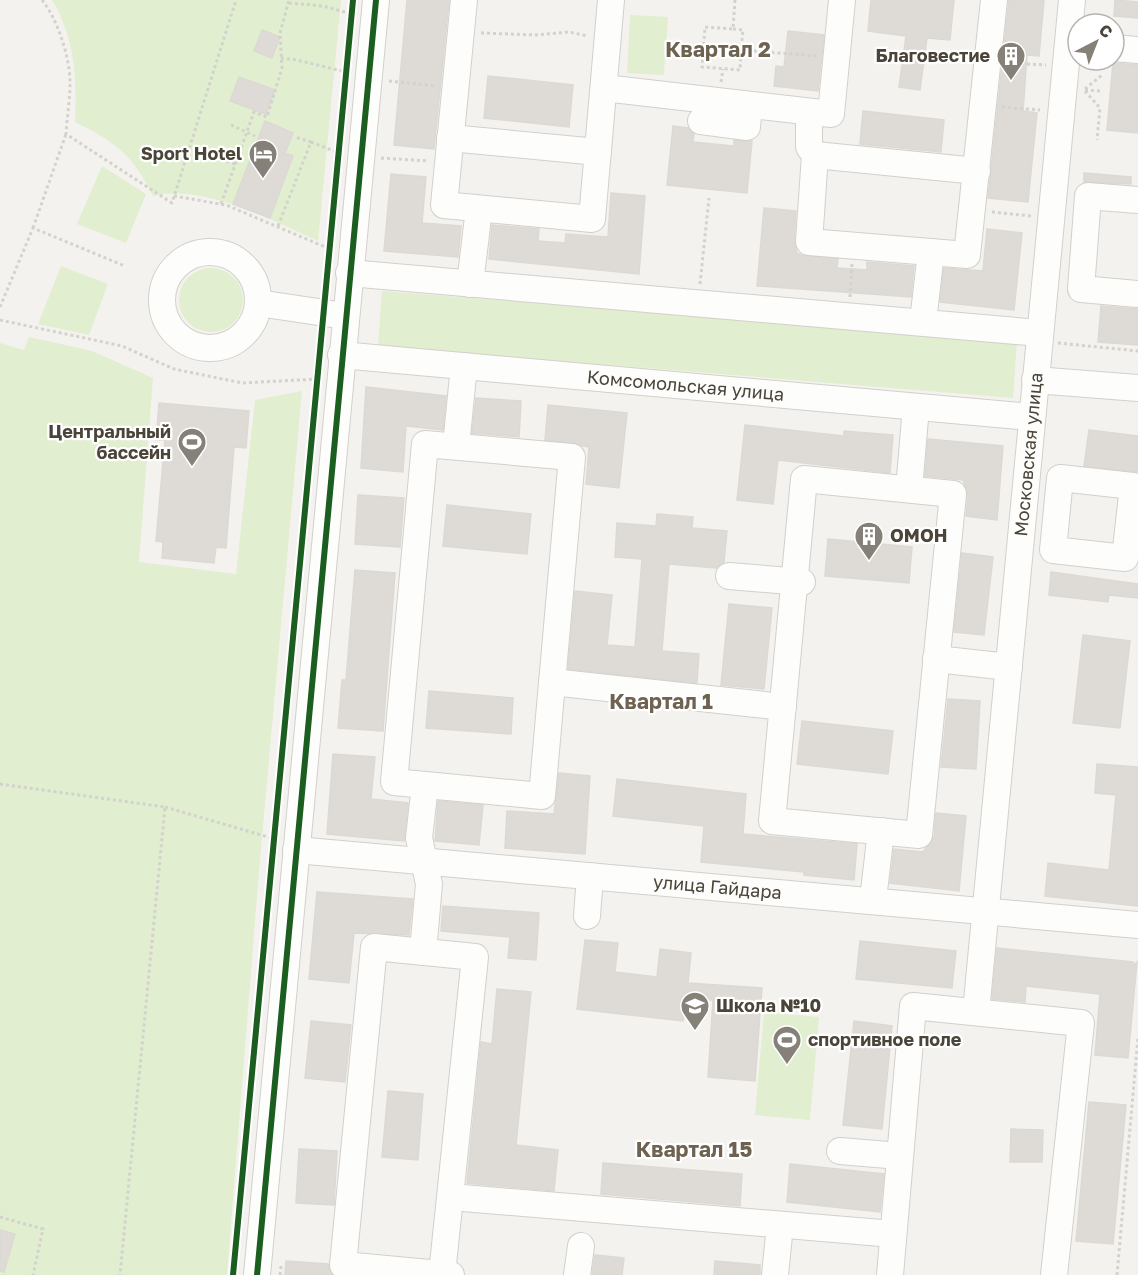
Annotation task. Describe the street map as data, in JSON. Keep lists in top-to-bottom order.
{
  "streets": {
    "street": ["Комсомольская улица", "Московская улица", "улица Гайдара"]
  },
  "crossings": [
    ["Комсомольская улица", "Московская улица"],
    ["Московская улица", "улица Гайдара"]
  ],
  "districts": ["Квартал 2", "Квартал 1", "Квартал 15"],
  "places": {
    "building": ["Благовестие", "ОМОН"],
    "hotel": ["Sport Hotel"],
    "sports": ["Центральный бассейн", "спортивное поле"],
    "school or university": ["Школа №10"]
  },
  "north": "top right"
}
